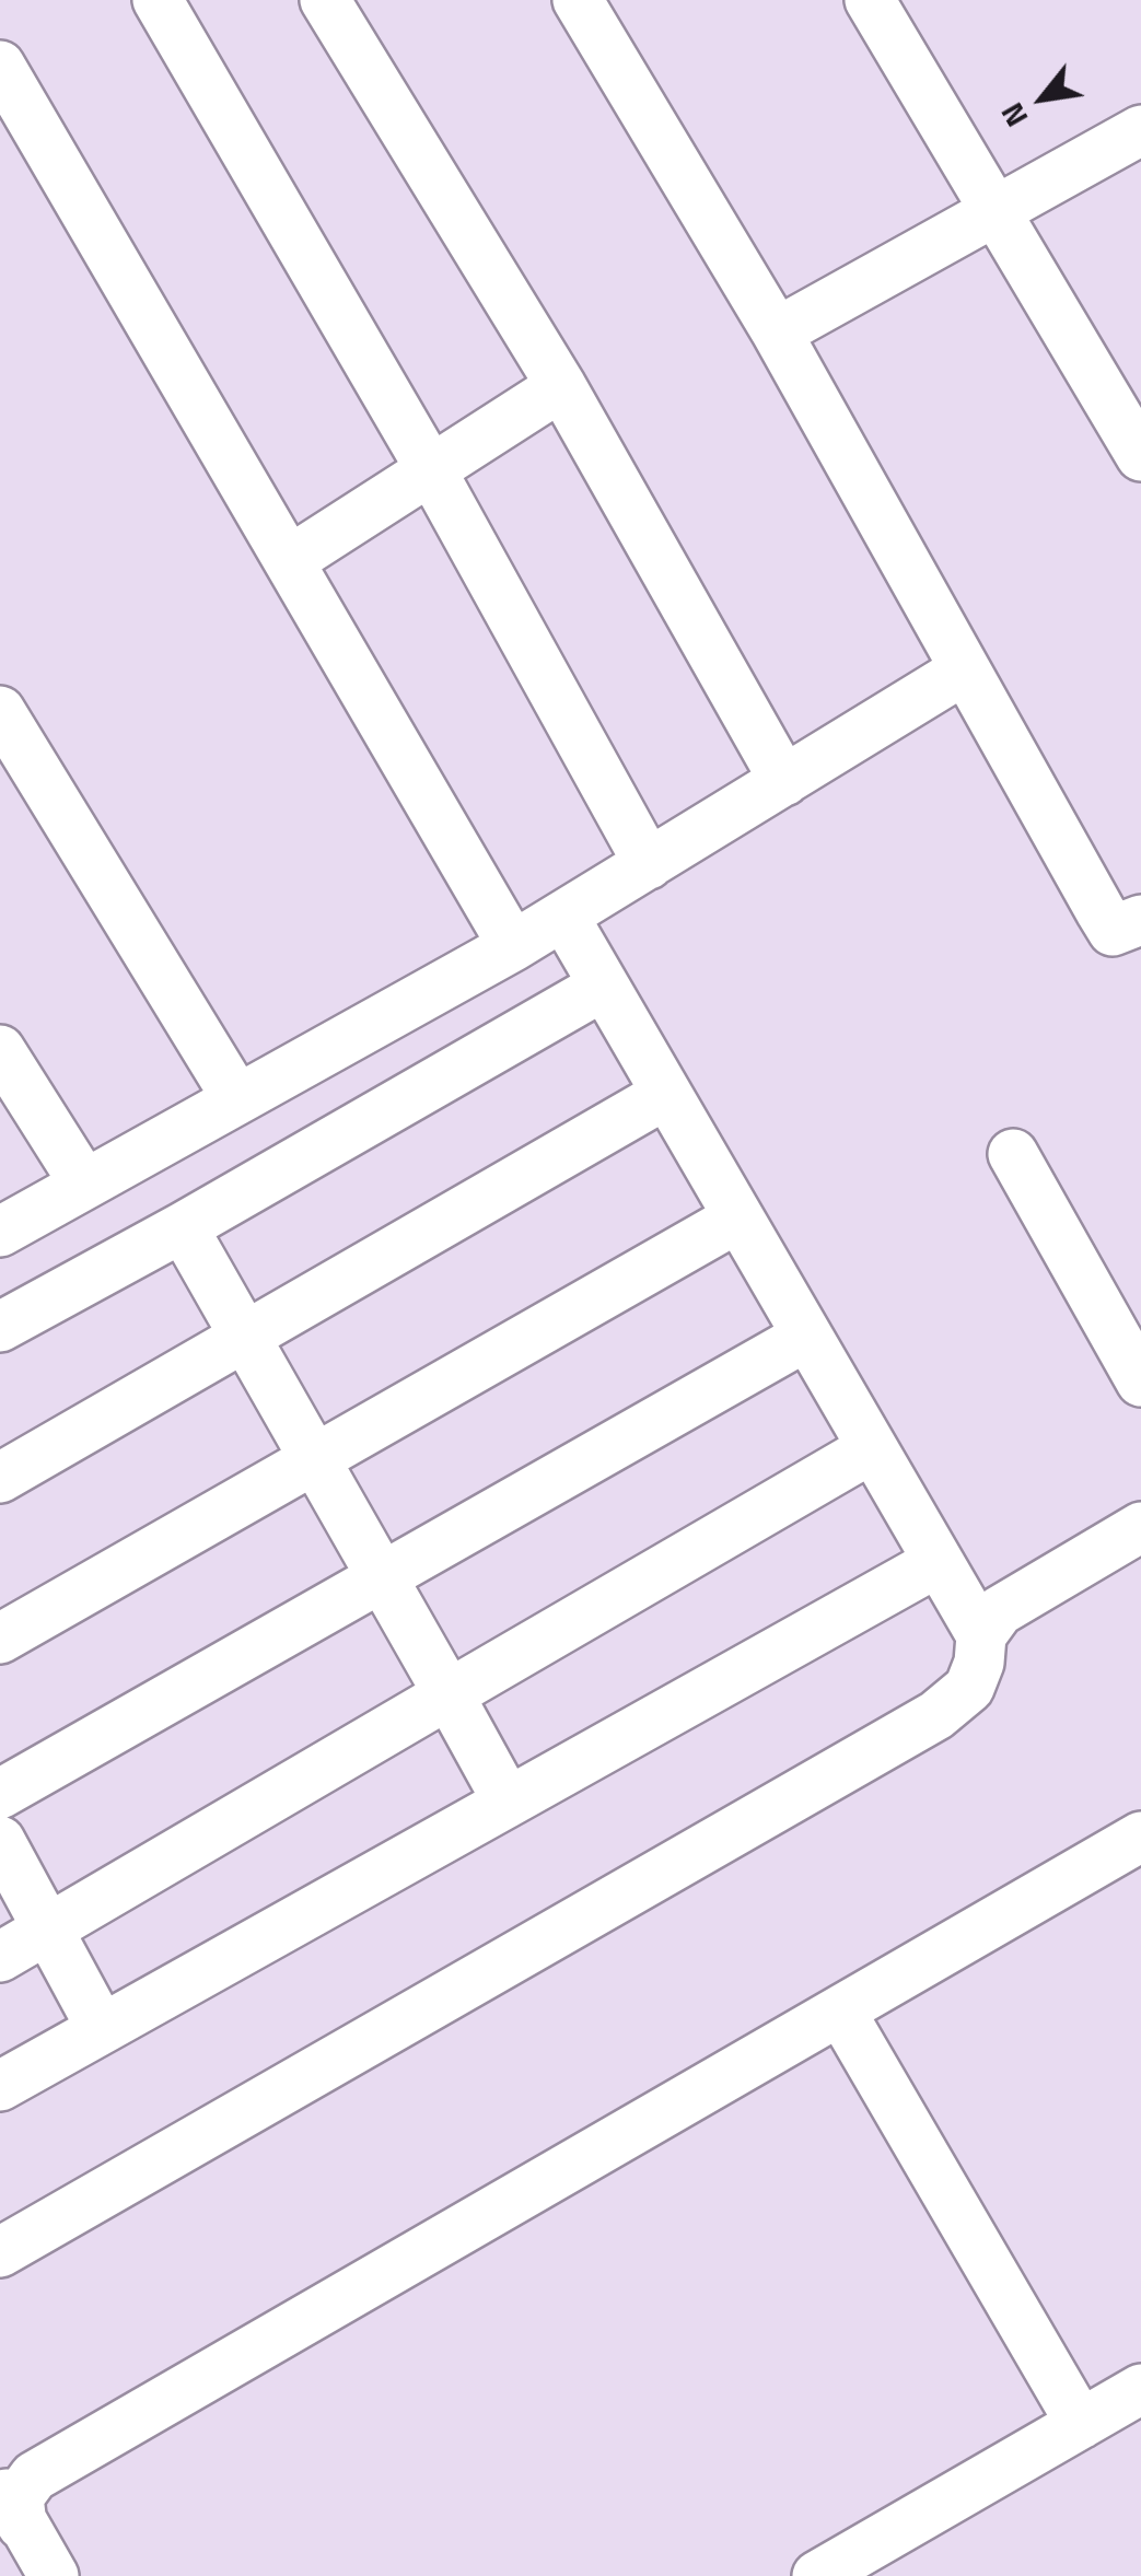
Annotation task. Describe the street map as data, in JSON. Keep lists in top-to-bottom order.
{
  "north": "bottom left"
}
